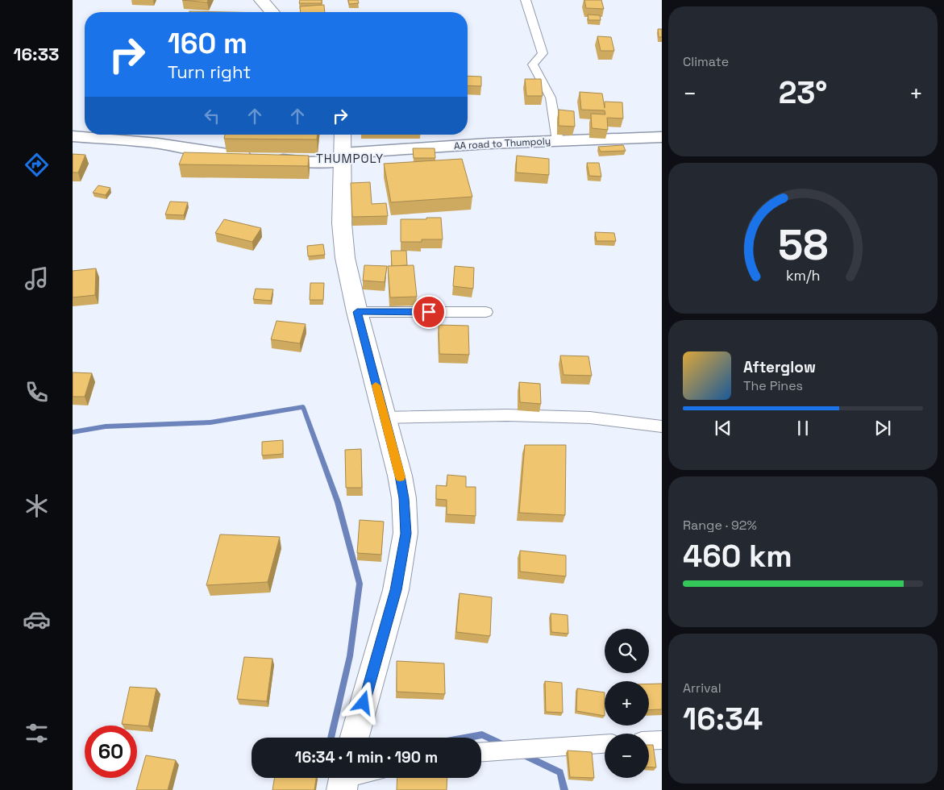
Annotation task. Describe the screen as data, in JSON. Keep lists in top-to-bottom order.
{
  "streets": {
    "main road": ["AA road to Thumpoly"]
  },
  "districts": ["THUMPOLY"],
  "page": {
    "tabs": "16:33",
    "tile": [
      "Climate",
      ["Range · 92%", "460 km"],
      ["Arrival", "16:34"]
    ],
    "turn": ["160 m", "Turn right"],
    "heat": ["−", "23°", "+"],
    "song": ["Afterglow", "The Pines"],
    "map_buttons": ["+", "−"],
    "limit": "60",
    "trip": "16:34 · 1 min · 190 m",
    "gauge": ["58", "km/h"]
  }
}
